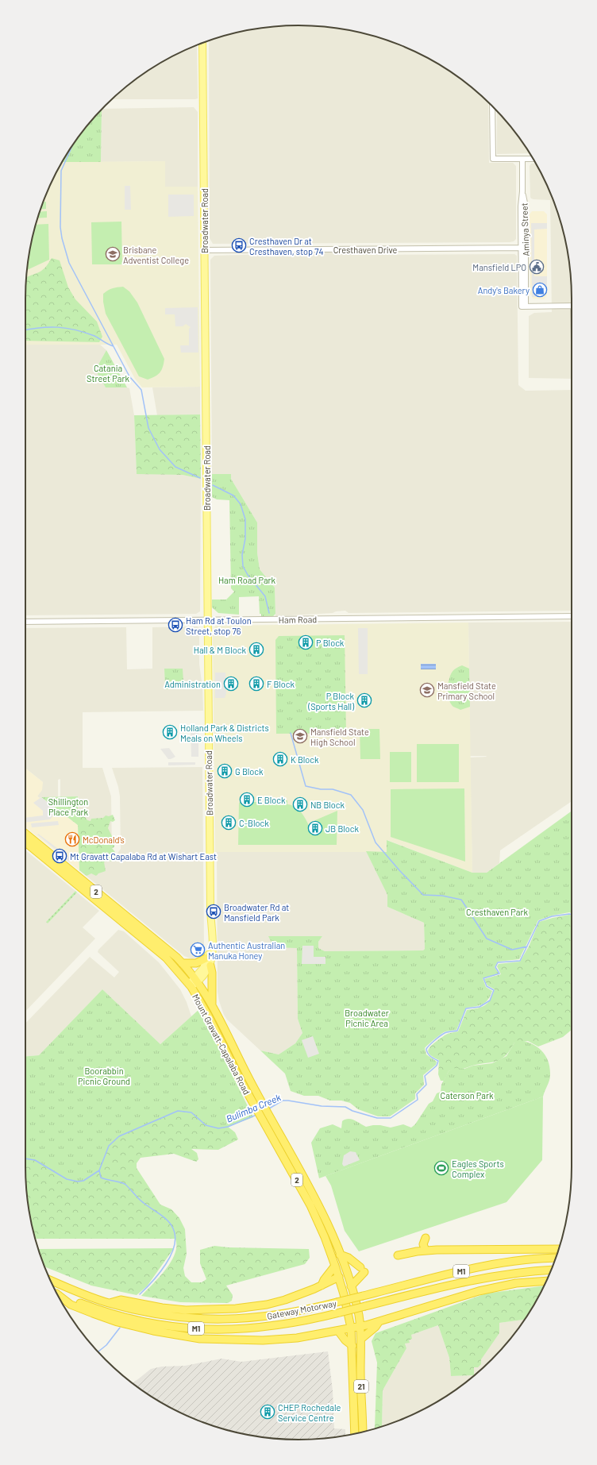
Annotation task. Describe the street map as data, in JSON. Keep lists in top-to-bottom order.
{
  "streets": {
    "highway": [
      "2",
      "Mount Gravatt-Capalaba Road",
      "M1",
      "Gateway Motorway",
      "21"
    ],
    "main road": ["Broadwater Road"],
    "street": ["Aminya Street", "Cresthaven Drive", "Ham Road"]
  },
  "crossings": [
    ["Broadwater Road", "Cresthaven Drive"],
    ["Broadwater Road", "Ham Road"],
    ["Broadwater Road", "Mount Gravatt-Capalaba Road"],
    ["Aminya Street", "Cresthaven Drive"]
  ],
  "water": ["Bulimba Creek"],
  "parks": [
    "Catania Street Park",
    "Ham Road Park",
    "Shillington Place Park",
    "Cresthaven Park",
    "Broadwater Picnic Area",
    "Boorabbin Picnic Ground",
    "Caterson Park"
  ],
  "places": {
    "bus stop": [
      "Cresthaven Dr at Cresthaven, stop 74",
      "Ham Rd at Toulon Street, stop 76",
      "Mt Gravatt Capalaba Rd at Wishart East",
      "Broadwater Rd at Mansfield Park"
    ],
    "school or university": ["Brisbane Adventist College", "Mansfield State Primary School", "Mansfield State High School"],
    "public building": ["Mansfield LPO"],
    "shop": ["Andy's Bakery"],
    "building": [
      "P Block",
      "Hall & M Block",
      "Administration",
      "F Block",
      "P Block (Sports Hall)",
      "Holland Park & Districts Meals on Wheels",
      "K Block",
      "G Block",
      "E Block",
      "NB Block",
      "C-Block",
      "JB Block",
      "CHEP Rochedale Service Centre"
    ],
    "restaurant": ["McDonald's"],
    "supermarket": ["Authentic Australian Manuka Honey"],
    "sports": ["Eagles Sports Complex"]
  }
}
